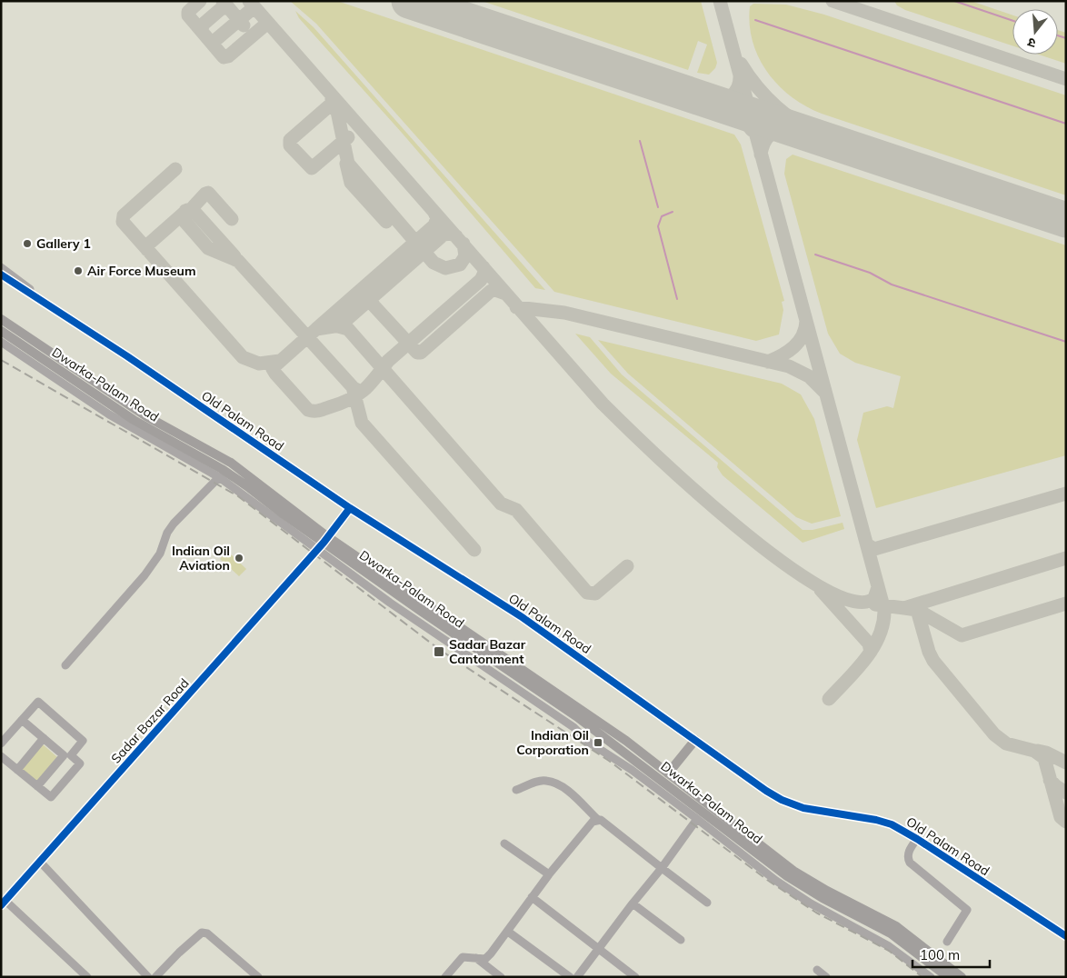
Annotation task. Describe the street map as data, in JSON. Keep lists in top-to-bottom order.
{
  "streets": {
    "main road": ["Dwarka-Palam Road"],
    "street": ["Old Palam Road", "Sadar Bazar Road"]
  },
  "crossings": [
    ["Dwarka-Palam Road", "Sadar Bazar Road"],
    ["Old Palam Road", "Sadar Bazar Road"]
  ],
  "places": {
    "other": ["Gallery 1", "Air Force Museum", "Indian Oil Aviation"],
    "transit": ["Sadar Bazar Cantonment", "Indian Oil Corporation"]
  },
  "scale_bar": "100 m",
  "north": "bottom"
}
